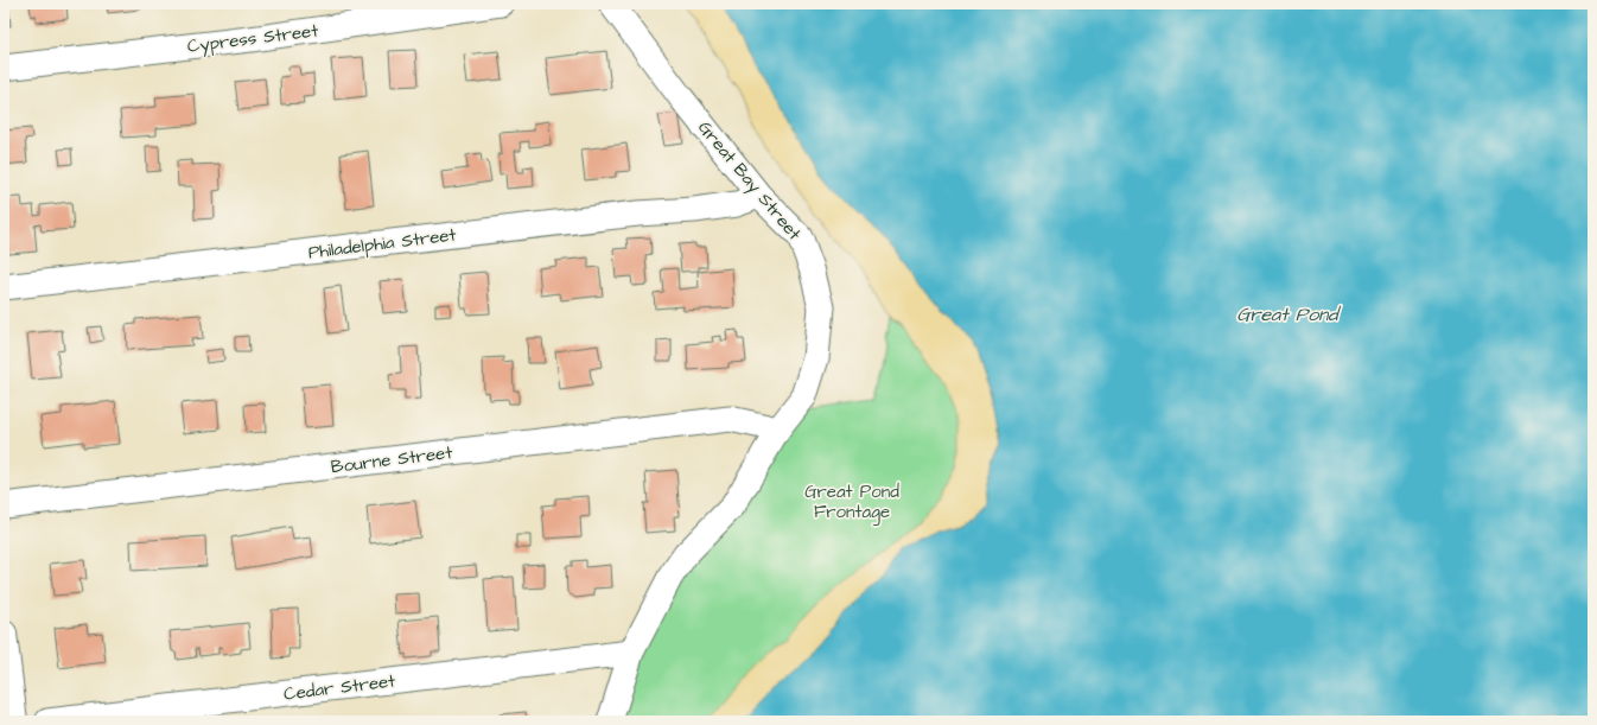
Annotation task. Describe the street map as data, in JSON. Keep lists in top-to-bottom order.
{
  "streets": {
    "street": [
      "Cypress Street",
      "Great Bay Street",
      "Philadelphia Street",
      "Bourne Street",
      "Cedar Street"
    ]
  },
  "crossings": [
    ["Great Bay Street", "Philadelphia Street"],
    ["Great Bay Street", "Bourne Street"],
    ["Great Bay Street", "Cedar Street"]
  ],
  "water": ["Great Pond"],
  "parks": ["Great Pond Frontage"]
}
